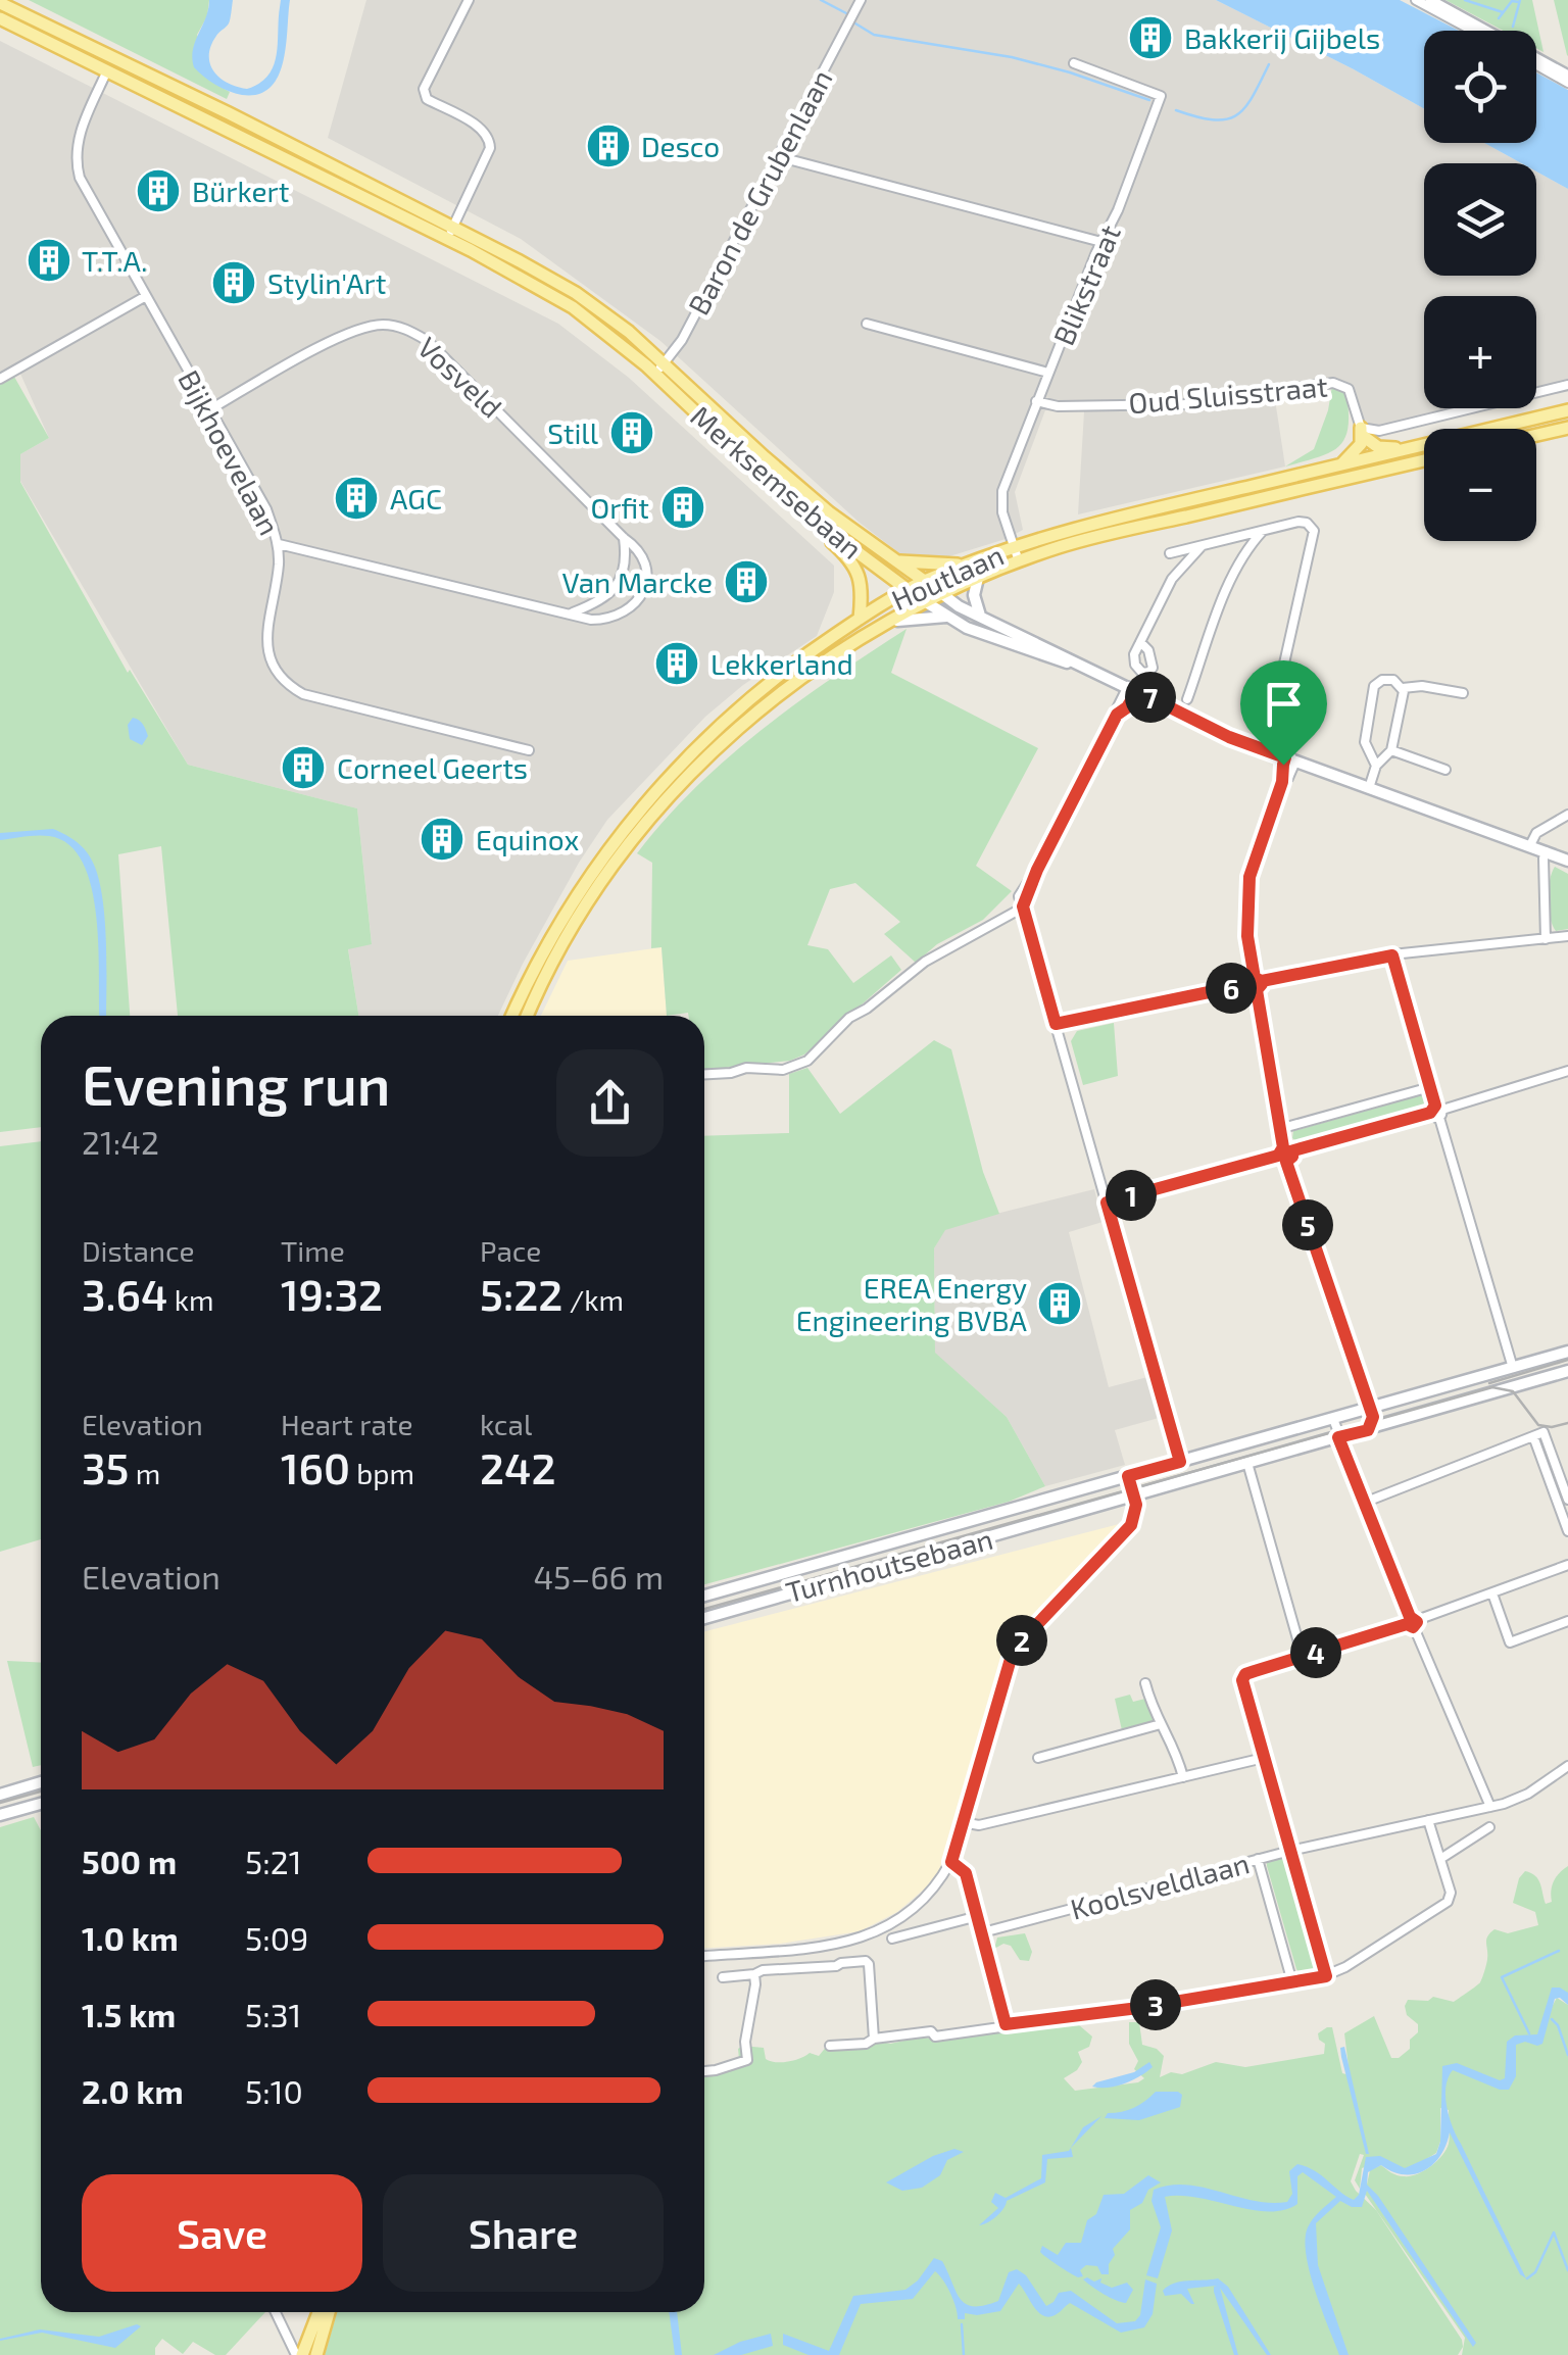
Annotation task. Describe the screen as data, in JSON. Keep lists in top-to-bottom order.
{
  "streets": {
    "main road": ["Merksemsebaan", "Houtlaan", "Turnhoutsebaan"],
    "street": [
      "Baron de Grubenlaan",
      "Blikstraat",
      "Vosveld",
      "Oud Sluisstraat",
      "Bijkhoevelaan",
      "Koolsveldlaan"
    ]
  },
  "crossings": [
    ["Baron de Grubenlaan", "Merksemsebaan"],
    ["Blikstraat", "Oud Sluisstraat"],
    ["Blikstraat", "Houtlaan"],
    ["Vosveld", "Bijkhoevelaan"],
    ["Bijkhoevelaan", "Merksemsebaan"],
    ["Merksemsebaan", "Houtlaan"]
  ],
  "places": {
    "building": [
      "Bakkerij Gijbels",
      "Desco",
      "Bürkert",
      "T.T.A.",
      "Stylin'Art",
      "Still",
      "AGC",
      "Orfit",
      "Van Marcke",
      "Lekkerland",
      "Corneel Geerts",
      "Equinox",
      "EREA Energy Engineering BVBA"
    ]
  },
  "page": {
    "map_buttons": ["+", "−"],
    "pins": [
      "7",
      "6",
      "1",
      "5",
      "2",
      "4",
      "3"
    ],
    "heading": ["Evening run", "21:42"],
    "stats": [
      ["Distance", "3.64 km"],
      ["Time", "19:32"],
      ["Pace", "5:22 /km"],
      ["Elevation", "35 m"],
      ["Heart rate", "160 bpm"],
      ["kcal", "242"]
    ],
    "chart": ["Elevation", "45–66 m"],
    "list": [
      {
        "name": "500 m",
        "note": "5:21"
      },
      {
        "name": "1.0 km",
        "note": "5:09"
      },
      {
        "name": "1.5 km",
        "note": "5:31"
      },
      {
        "name": "2.0 km",
        "note": "5:10"
      }
    ],
    "buttons": ["Save", "Share"]
  }
}
